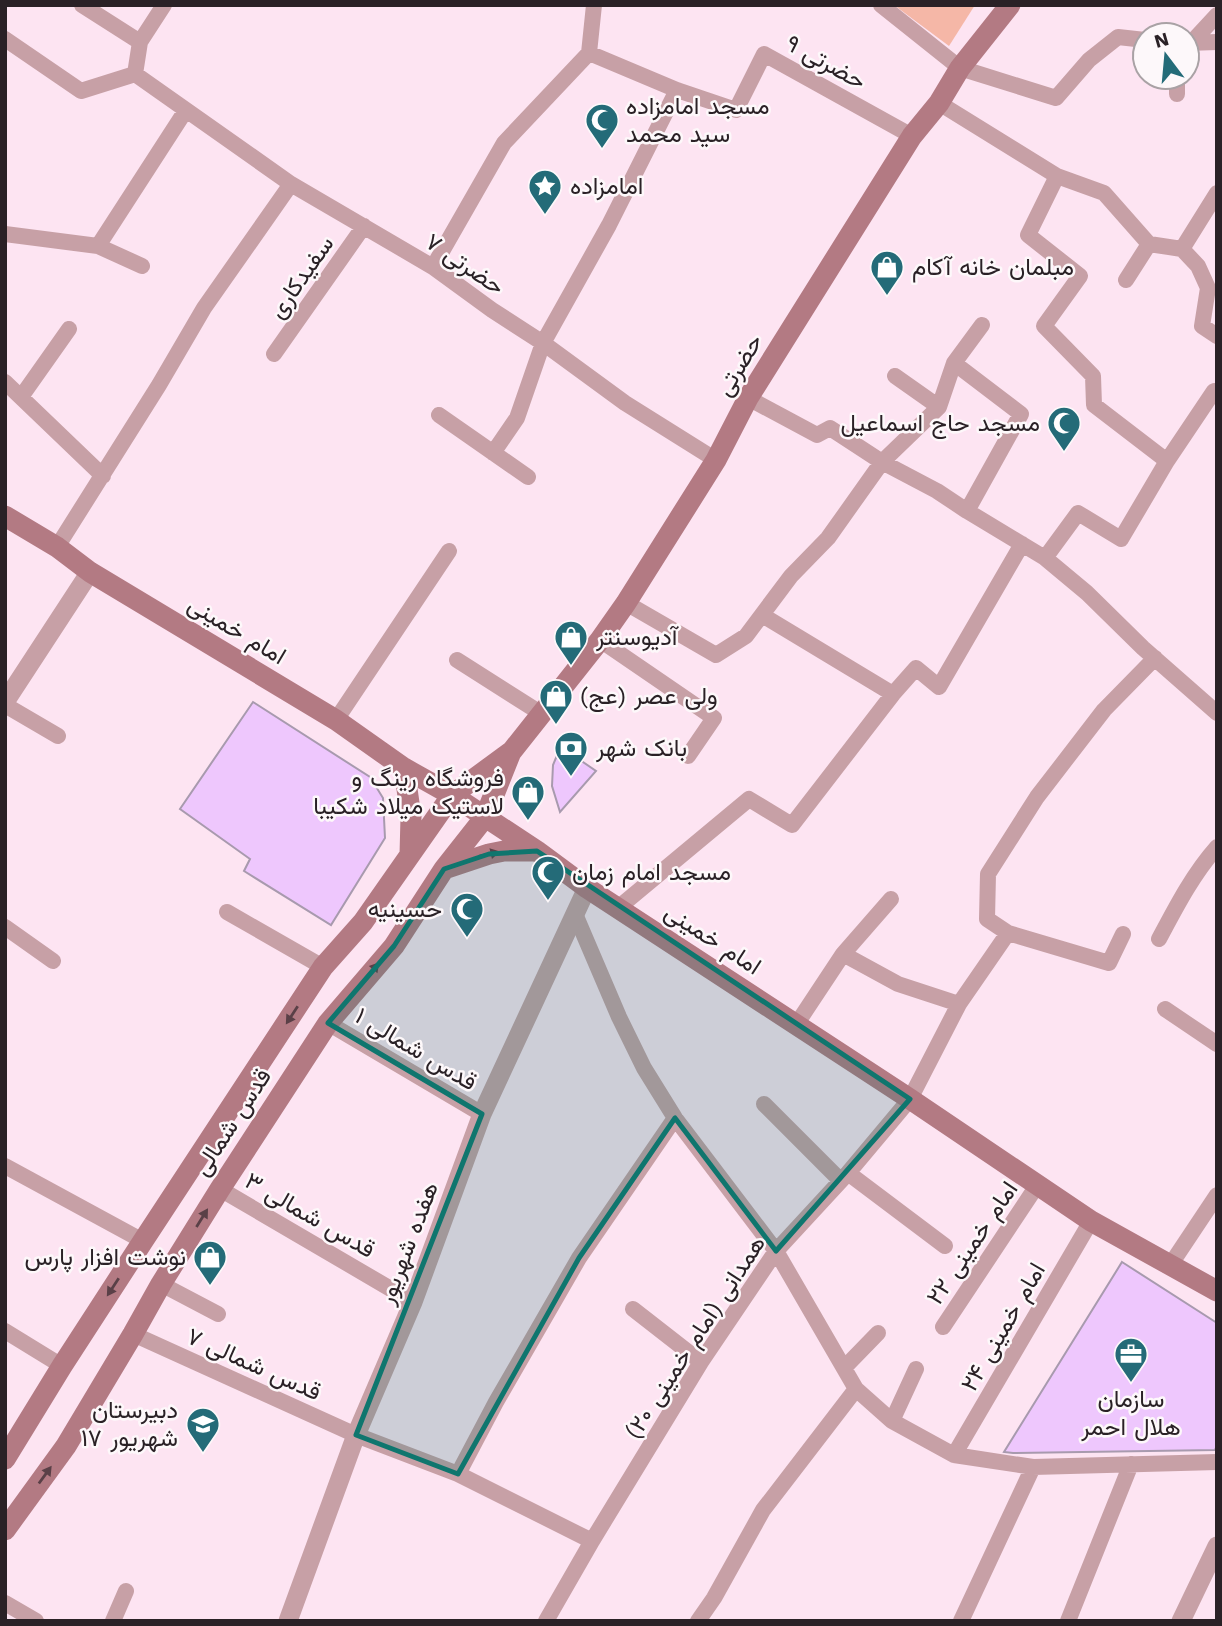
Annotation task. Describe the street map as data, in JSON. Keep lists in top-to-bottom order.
{
  "streets": {
    "main road": ["حضرتی", "امام خمینی", "قدس شمالی"],
    "street": [
      "حضرتی ۹",
      "حضرتی ۷",
      "سفیدکاری",
      "قدس شمالی ۱",
      "۳ قدس شمالی",
      "هفده شهریور",
      "امام خمینی ۲۲",
      "امام خمینی ۲۴",
      "همدانی (امام خمینی ۲۰)",
      "۷ قدس شمالی"
    ]
  },
  "crossings": [
    ["حضرتی ۹", "حضرتی"],
    ["حضرتی ۷", "سفیدکاری"],
    ["حضرتی ۷", "حضرتی"],
    ["حضرتی", "قدس شمالی"],
    ["امام خمینی", "قدس شمالی"],
    ["امام خمینی", "هفده شهریور"],
    ["امام خمینی", "امام خمینی ۲۲"],
    ["امام خمینی", "امام خمینی ۲۴"],
    ["امام خمینی", "همدانی (امام خمینی ۲۰)"],
    ["قدس شمالی ۱", "قدس شمالی"],
    ["قدس شمالی ۱", "هفده شهریور"],
    ["قدس شمالی", "۳ قدس شمالی"],
    ["قدس شمالی", "۷ قدس شمالی"],
    ["۳ قدس شمالی", "هفده شهریور"],
    ["هفده شهریور", "۷ قدس شمالی"],
    ["همدانی (امام خمینی ۲۰)", "۷ قدس شمالی"]
  ],
  "places": {
    "mosque": [
      "مسجد امامزاده سید محمد",
      "مسجد حاج اسماعیل",
      "مسجد امام زمان",
      "حسینیه"
    ],
    "place": ["امامزاده"],
    "shop": [
      "مبلمان خانه آکام",
      "آدیوسنتر",
      "ولی عصر (عج)",
      "فروشگاه رینگ و لاستیک میلاد شکیبا",
      "نوشت افزار پارس"
    ],
    "bank": ["بانک شهر"],
    "office": ["سازمان هلال احمر"],
    "school or university": ["دبیرستان ۱۷ شهریور"]
  },
  "north": "top"
}
